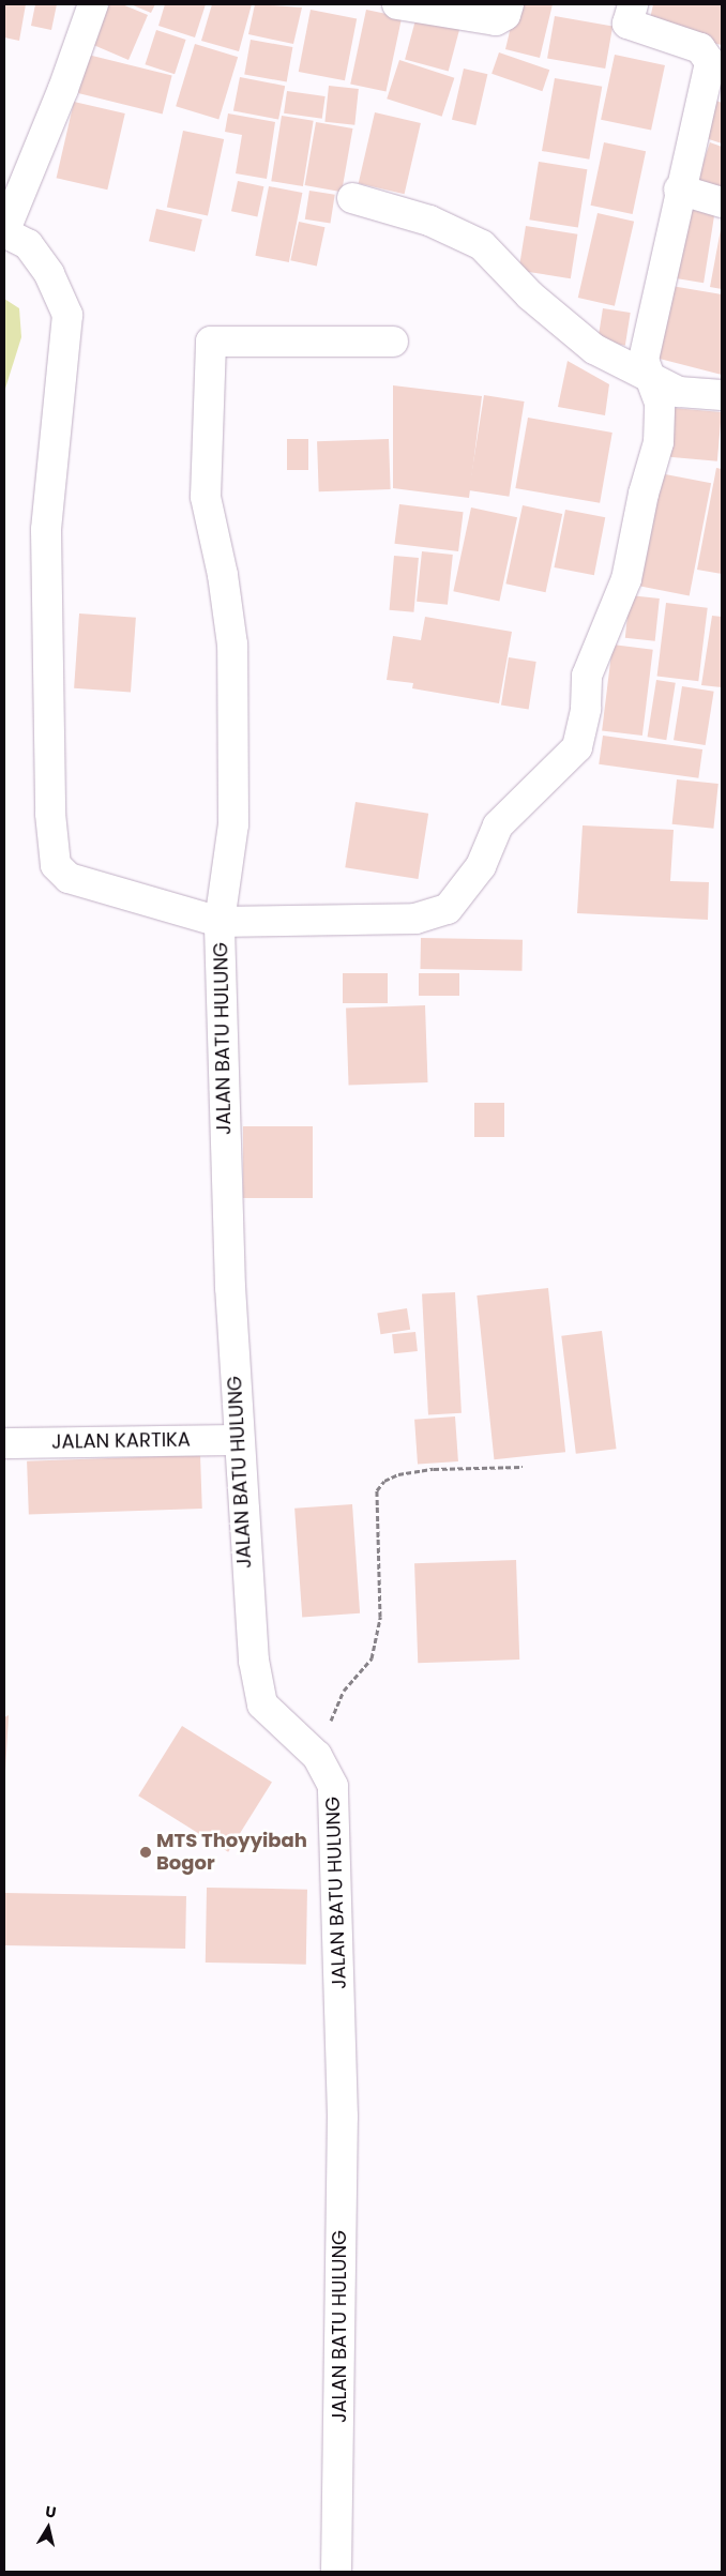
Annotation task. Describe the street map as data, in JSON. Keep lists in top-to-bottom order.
{
  "streets": {
    "street": ["JALAN BATU HULUNG", "JALAN KARTIKA"]
  },
  "crossings": [
    ["JALAN BATU HULUNG", "JALAN KARTIKA"]
  ],
  "places": ["MTS Thoyyibah Bogor"],
  "north": "top"
}
